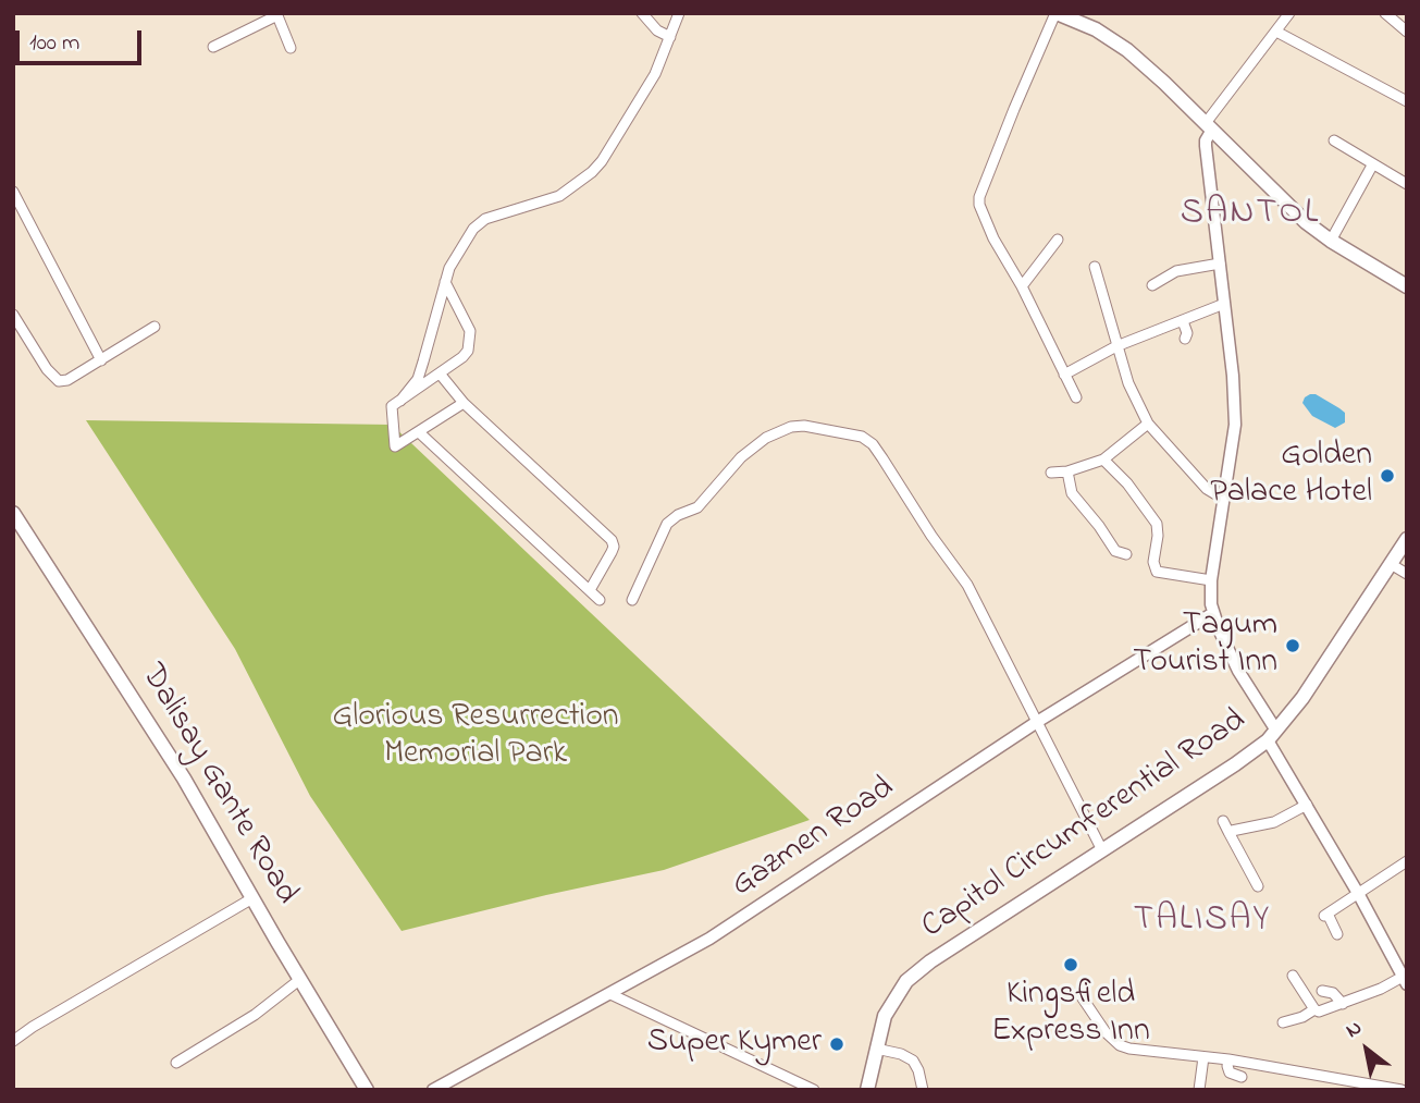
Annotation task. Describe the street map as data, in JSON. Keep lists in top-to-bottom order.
{
  "streets": {
    "main road": ["Dalisay Gante Road", "Capitol Circumferential Road"],
    "street": ["Gazmen Road"]
  },
  "districts": ["SANTOL", "TALISAY"],
  "parks": ["Glorious Resurrection Memorial Park"],
  "places": [
    "Golden Palace Hotel",
    "Tagum Tourist Inn",
    "Kingsfield Express Inn",
    "Super Kymer"
  ],
  "scale_bar": "100 m",
  "north": "top left"
}
